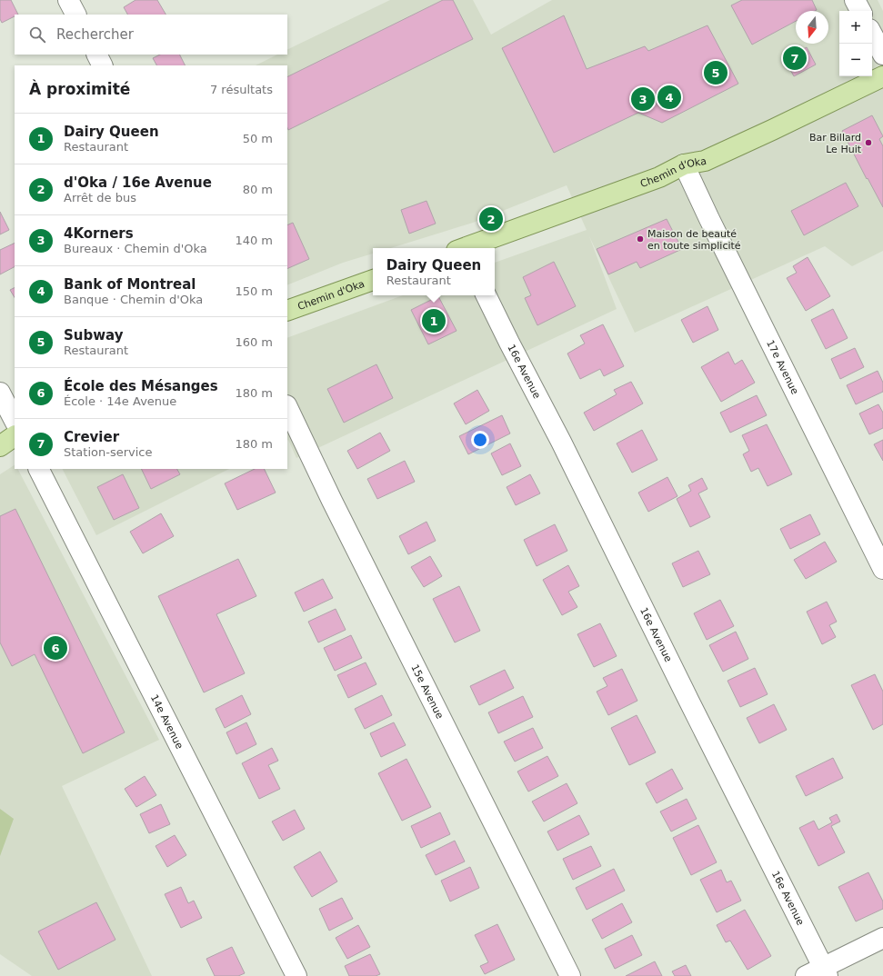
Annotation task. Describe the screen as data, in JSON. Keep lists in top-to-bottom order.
{
  "streets": {
    "main road": ["Chemin d'Oka"],
    "street": [
      "17e Avenue",
      "16e Avenue",
      "15e Avenue",
      "14e Avenue"
    ]
  },
  "crossings": [
    ["Chemin d'Oka", "17e Avenue"]
  ],
  "places": ["Bar Billard Le Huit", "Maison de beauté en toute simplicité"],
  "north": "bottom",
  "page": {
    "map_buttons": ["+", "−"],
    "search": "Rechercher",
    "pins": [
      "7",
      "5",
      "4",
      "3",
      "2",
      "1",
      "6"
    ],
    "heading": ["À proximité", "7 résultats"],
    "list": [
      {
        "mark": "1",
        "name": "Dairy Queen",
        "note": "Restaurant",
        "value": "50 m"
      },
      {
        "mark": "2",
        "name": "d'Oka / 16e Avenue",
        "note": "Arrêt de bus",
        "value": "80 m"
      },
      {
        "mark": "3",
        "name": "4Korners",
        "note": "Bureaux · Chemin d'Oka",
        "value": "140 m"
      },
      {
        "mark": "4",
        "name": "Bank of Montreal",
        "note": "Banque · Chemin d'Oka",
        "value": "150 m"
      },
      {
        "mark": "5",
        "name": "Subway",
        "note": "Restaurant",
        "value": "160 m"
      },
      {
        "mark": "6",
        "name": "École des Mésanges",
        "note": "École · 14e Avenue",
        "value": "180 m"
      },
      {
        "mark": "7",
        "name": "Crevier",
        "note": "Station-service",
        "value": "180 m"
      }
    ],
    "popup": ["Dairy Queen", "Restaurant"]
  }
}
